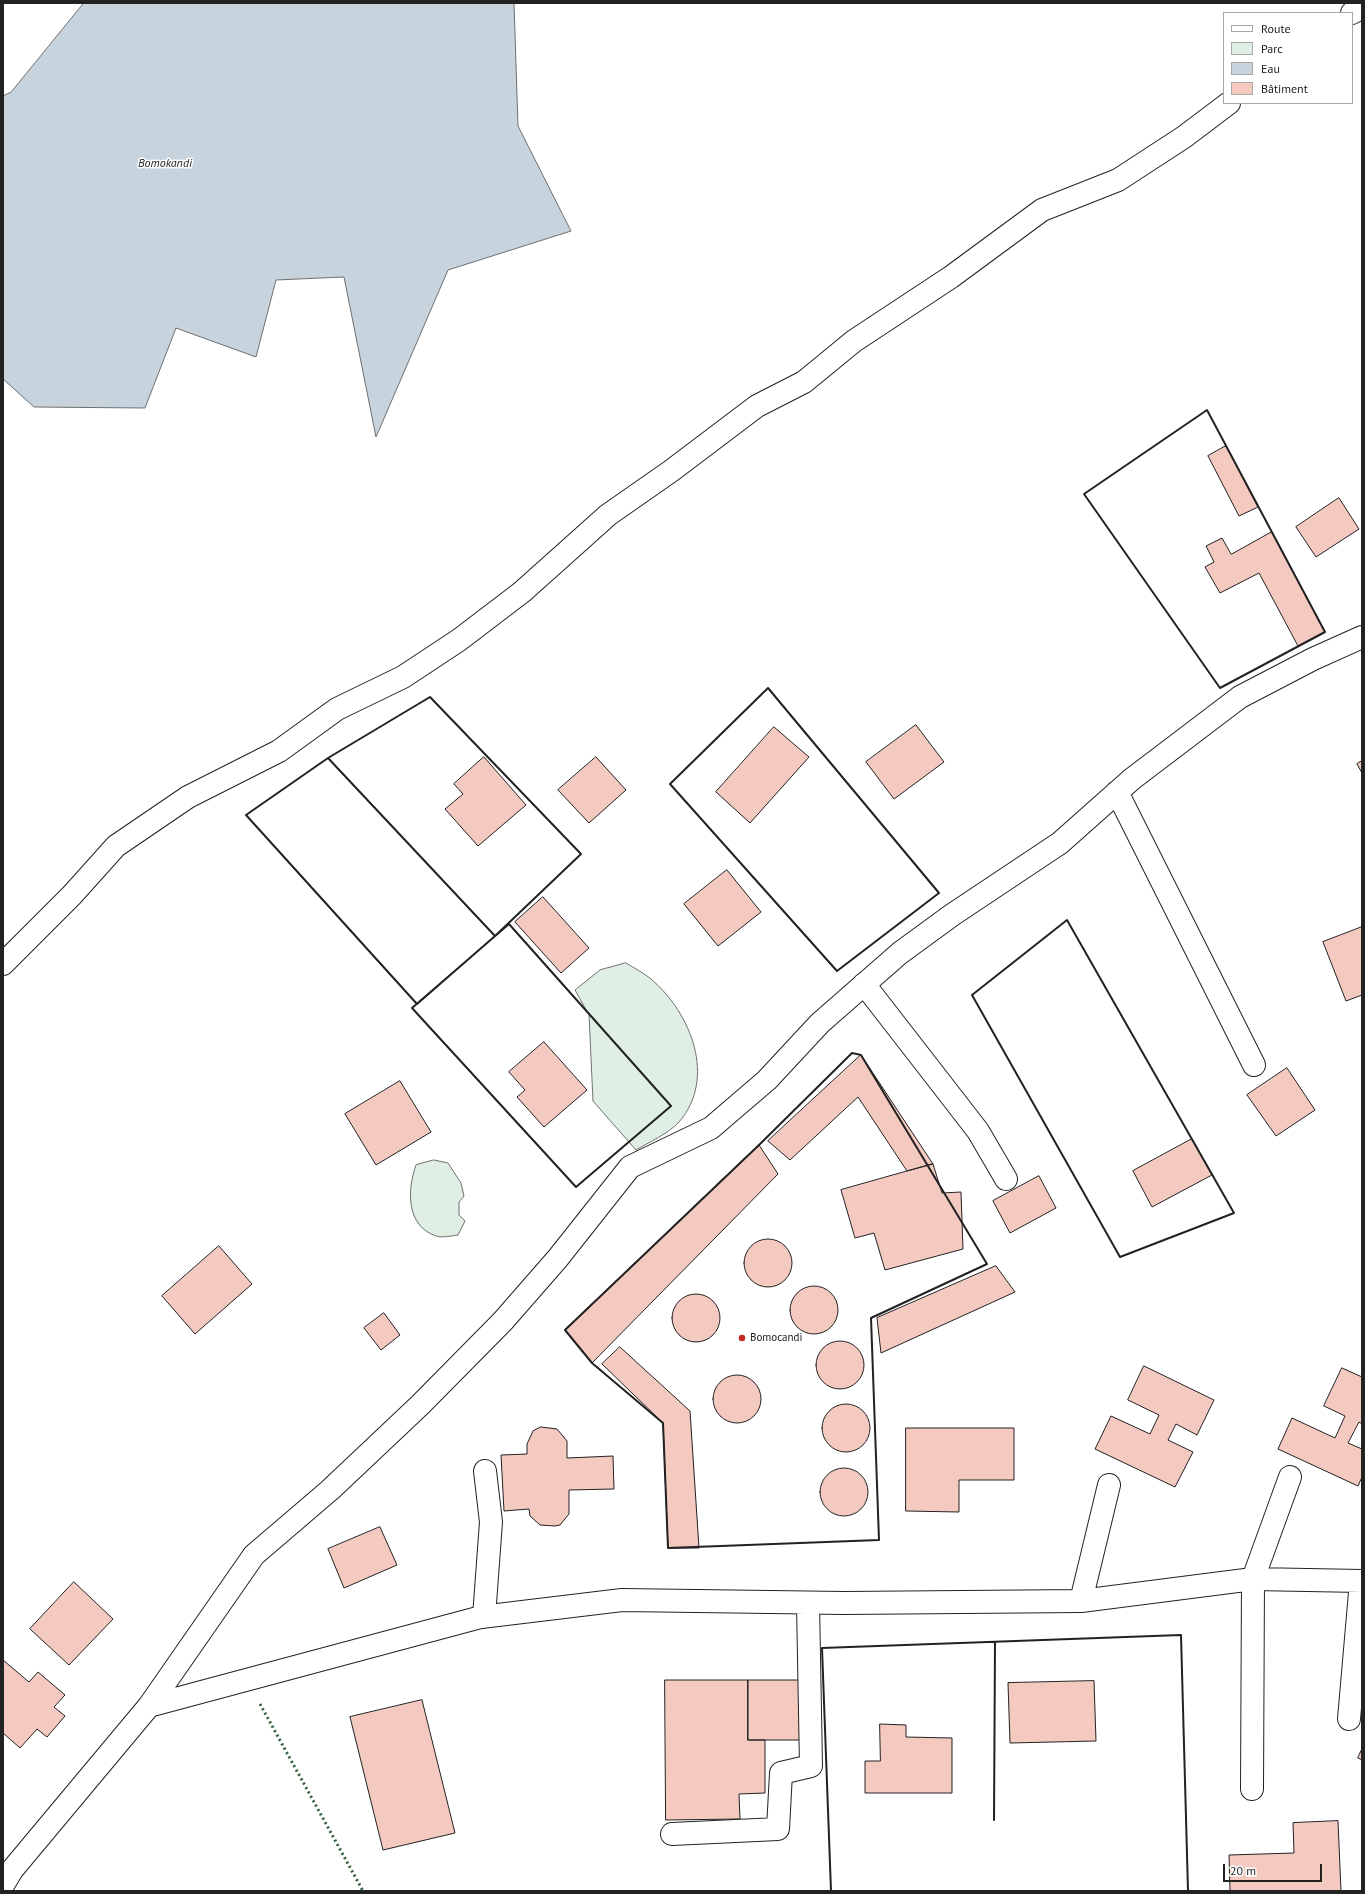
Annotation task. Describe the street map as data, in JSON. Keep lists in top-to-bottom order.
{
  "water": ["Bomokandi"],
  "places": ["Bomocandi"],
  "legend": [
    "Route",
    "Parc",
    "Eau",
    "Bâtiment"
  ],
  "scale_bar": "20 m"
}
